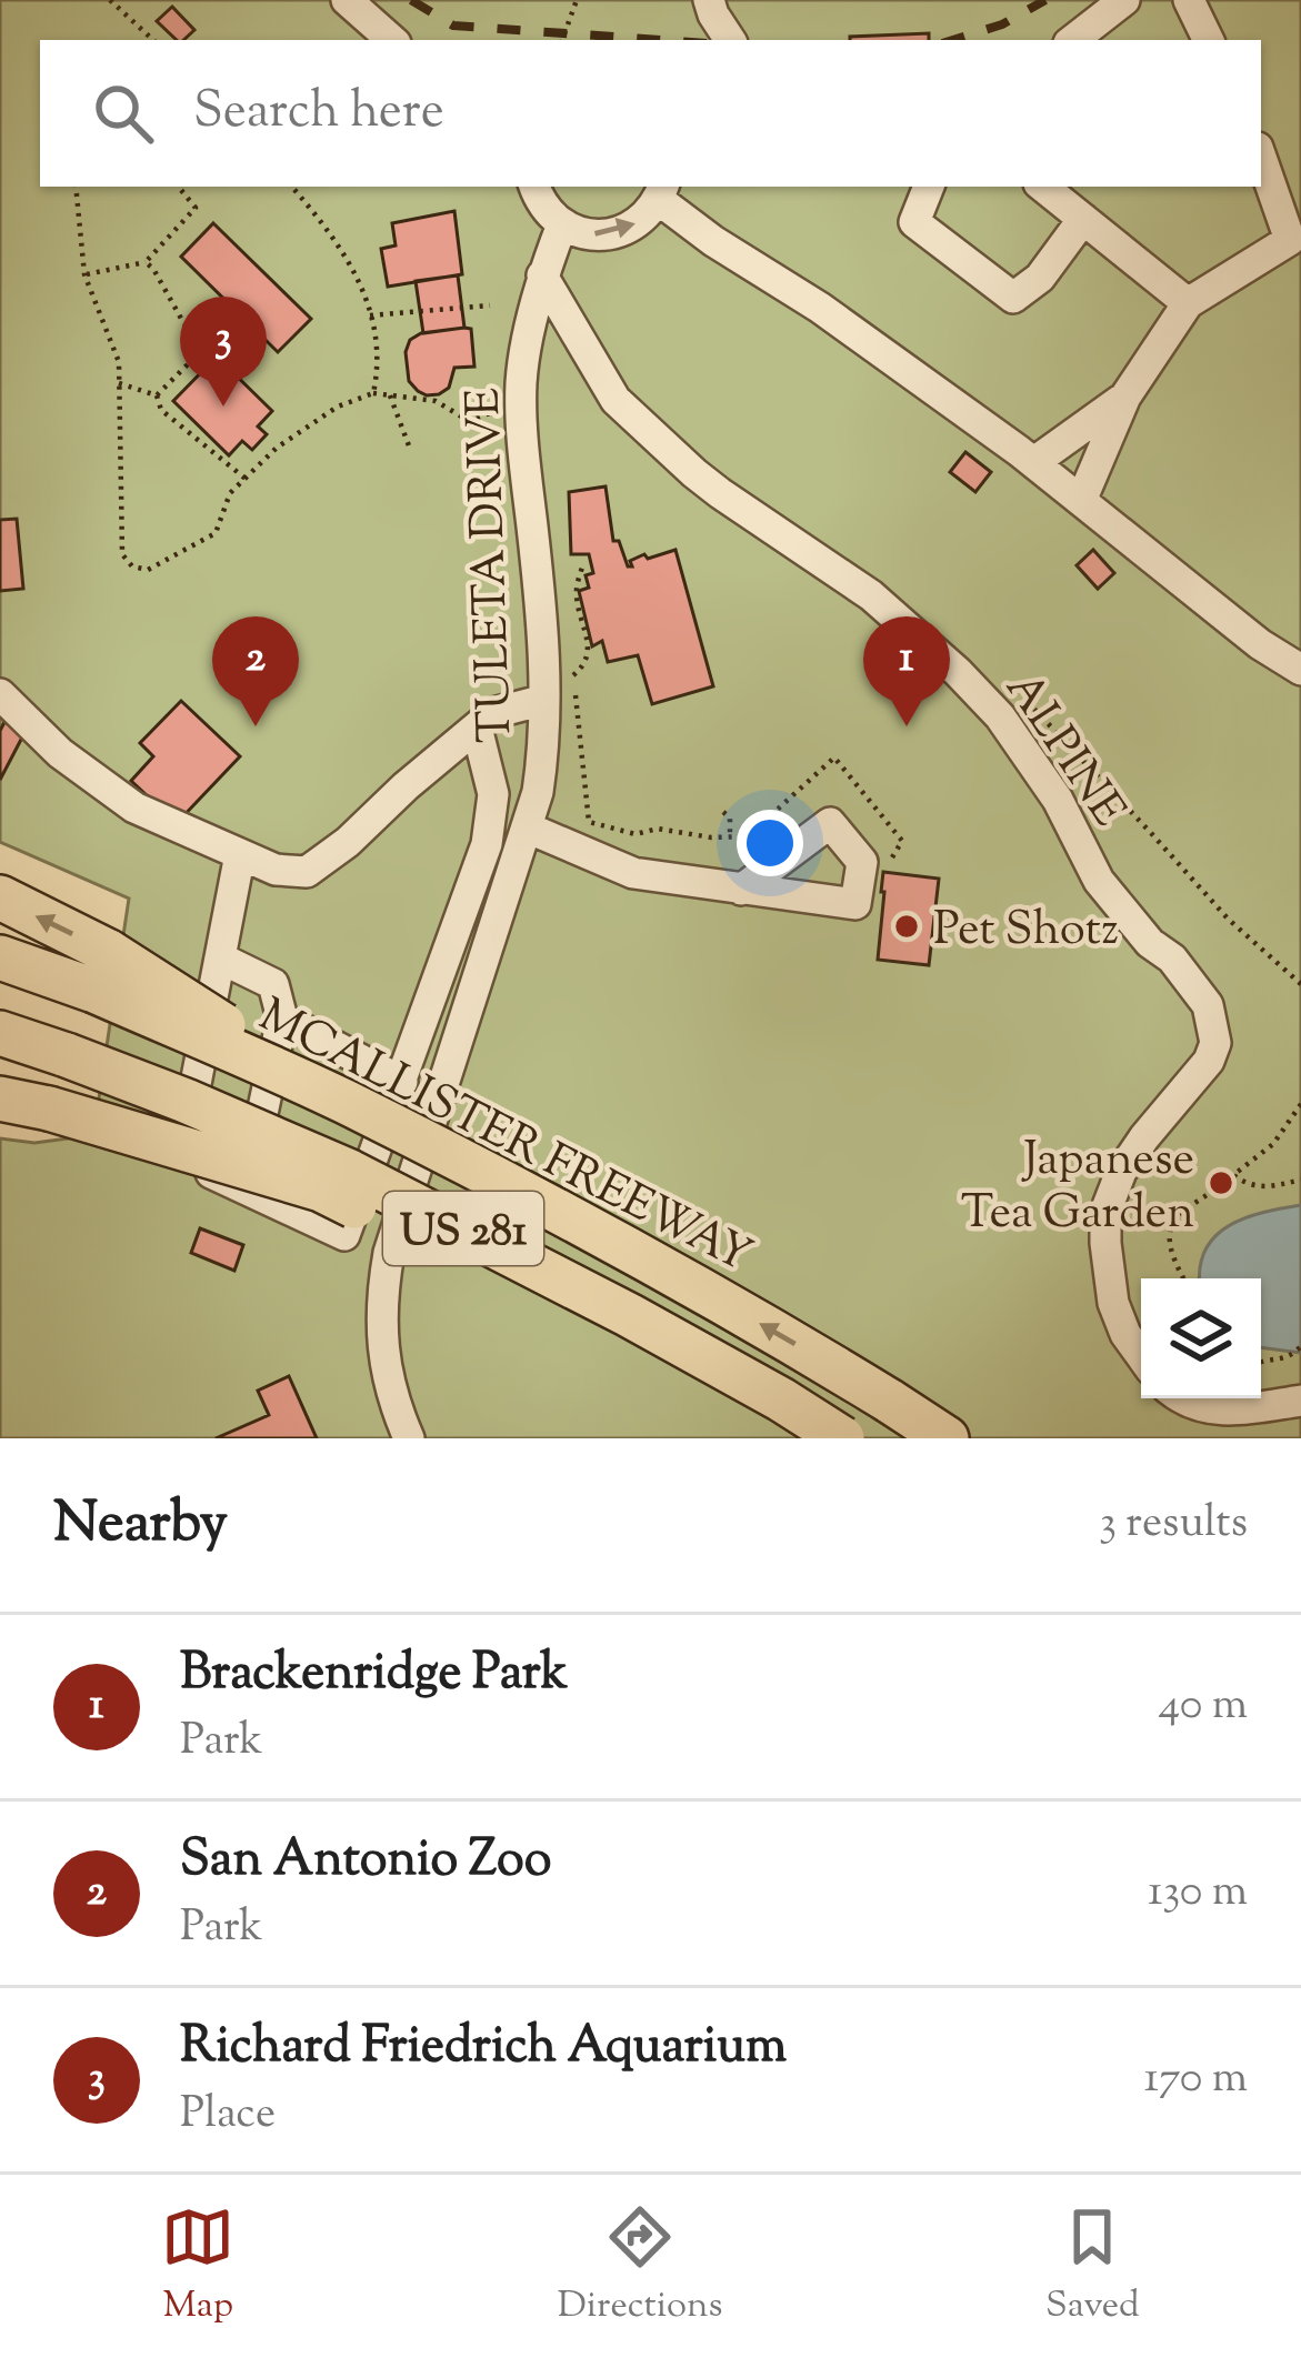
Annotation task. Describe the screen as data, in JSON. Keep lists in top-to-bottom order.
{
  "streets": {
    "highway": ["MCALLISTER FREEWAY", "US 281"],
    "street": ["TULETA DRIVE", "ALPINE"]
  },
  "crossings": [
    ["TULETA DRIVE", "ALPINE"]
  ],
  "places": ["Pet Shotz", "Japanese Tea Garden"],
  "page": {
    "search": "Search here",
    "pins": ["3", "1", "2"],
    "heading": ["Nearby", "3 results"],
    "list": [
      {
        "mark": "1",
        "name": "Brackenridge Park",
        "note": "Park",
        "value": "40 m"
      },
      {
        "mark": "2",
        "name": "San Antonio Zoo",
        "note": "Park",
        "value": "130 m"
      },
      {
        "mark": "3",
        "name": "Richard Friedrich Aquarium",
        "note": "Place",
        "value": "170 m"
      }
    ],
    "nav": ["Map", "Directions", "Saved"]
  }
}
